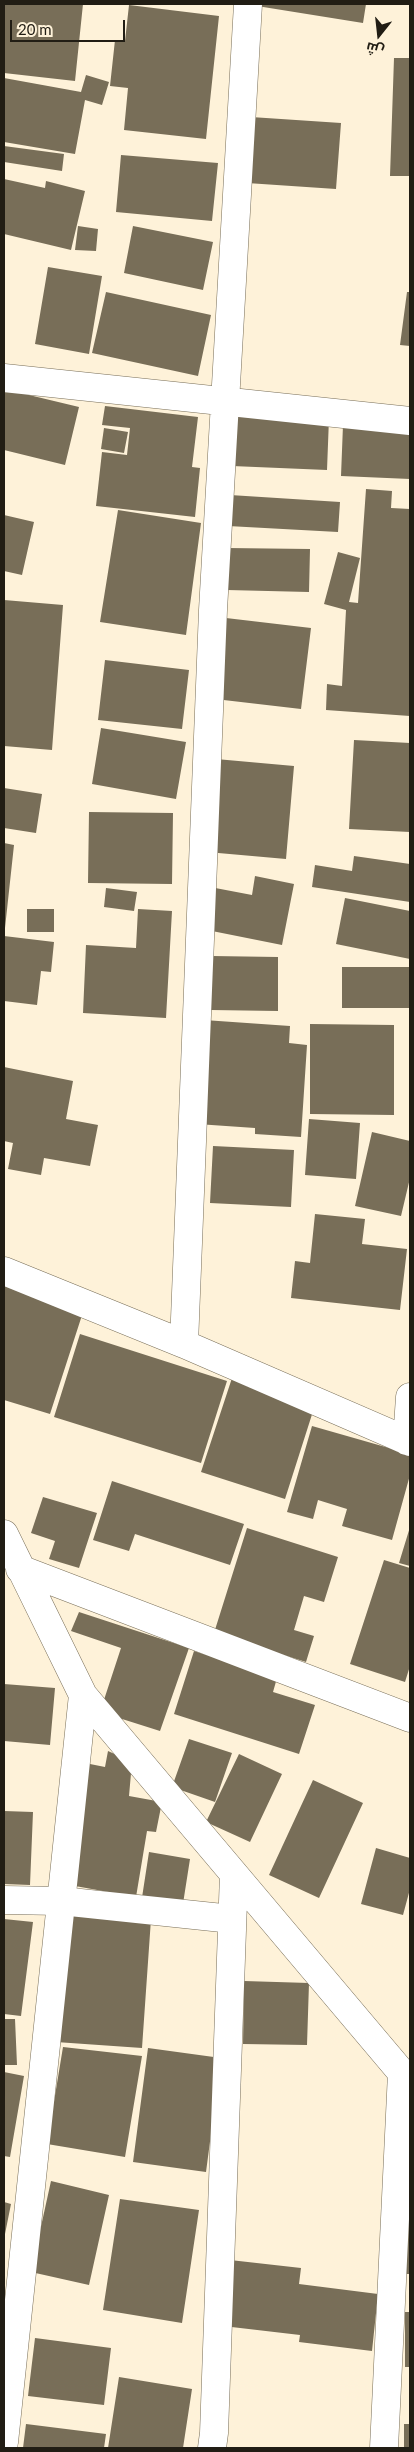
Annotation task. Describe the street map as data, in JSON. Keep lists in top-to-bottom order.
{
  "scale_bar": "20 m",
  "north": "bottom"
}
